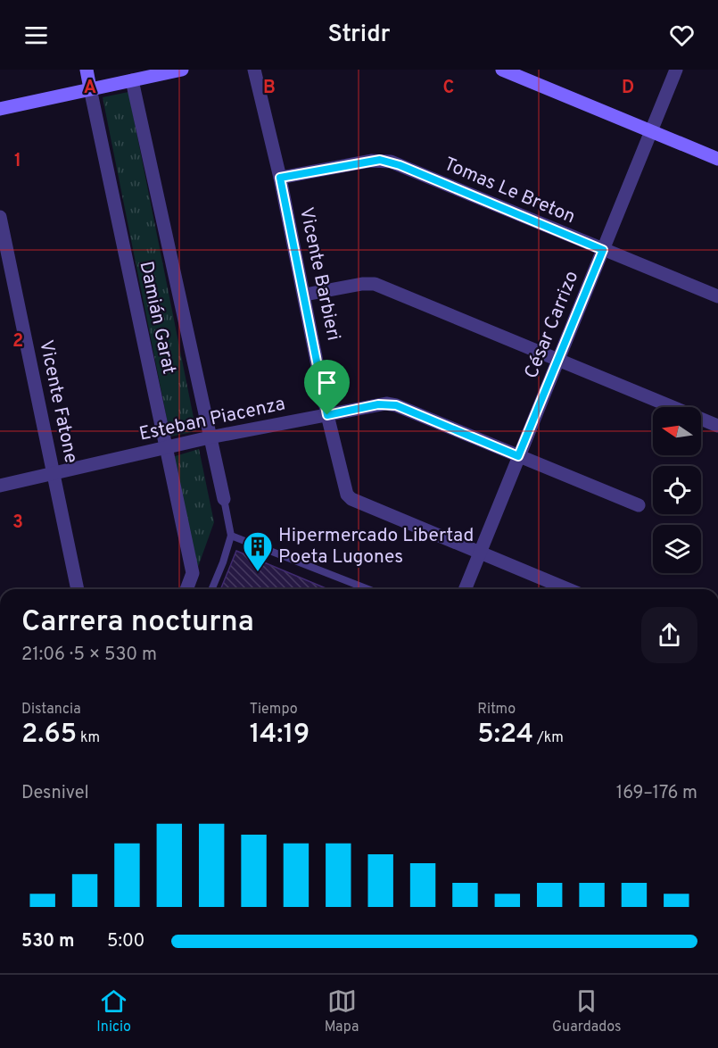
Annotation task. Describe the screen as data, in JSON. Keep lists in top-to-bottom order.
{
  "streets": {
    "main road": ["Damián Garat"],
    "street": [
      "Tomas Le Breton",
      "Vicente Barbieri",
      "César Carrizo",
      "Vicente Fatone",
      "Esteban Piacenza"
    ]
  },
  "crossings": [
    ["Tomas Le Breton", "Vicente Barbieri"],
    ["Tomas Le Breton", "César Carrizo"],
    ["Vicente Barbieri", "César Carrizo"],
    ["Vicente Barbieri", "Esteban Piacenza"],
    ["Damián Garat", "Esteban Piacenza"],
    ["César Carrizo", "Esteban Piacenza"],
    ["Vicente Fatone", "Esteban Piacenza"]
  ],
  "places": {
    "building": ["Hipermercado Libertad Poeta Lugones"]
  },
  "north": "left",
  "page": {
    "header": "Stridr",
    "heading": ["Carrera nocturna", "21:06 · 5 × 530 m"],
    "stats": [
      ["Distancia", "2.65 km"],
      ["Tiempo", "14:19"],
      ["Ritmo", "5:24 /km"]
    ],
    "chart": ["Desnivel", "169–176 m"],
    "list": [
      {
        "name": "530 m",
        "note": "5:00"
      }
    ],
    "tabs": ["Inicio", "Mapa", "Guardados"]
  },
  "grid": {
    "columns": [
      "A",
      "B",
      "C",
      "D"
    ],
    "rows": ["1", "2", "3"]
  }
}
